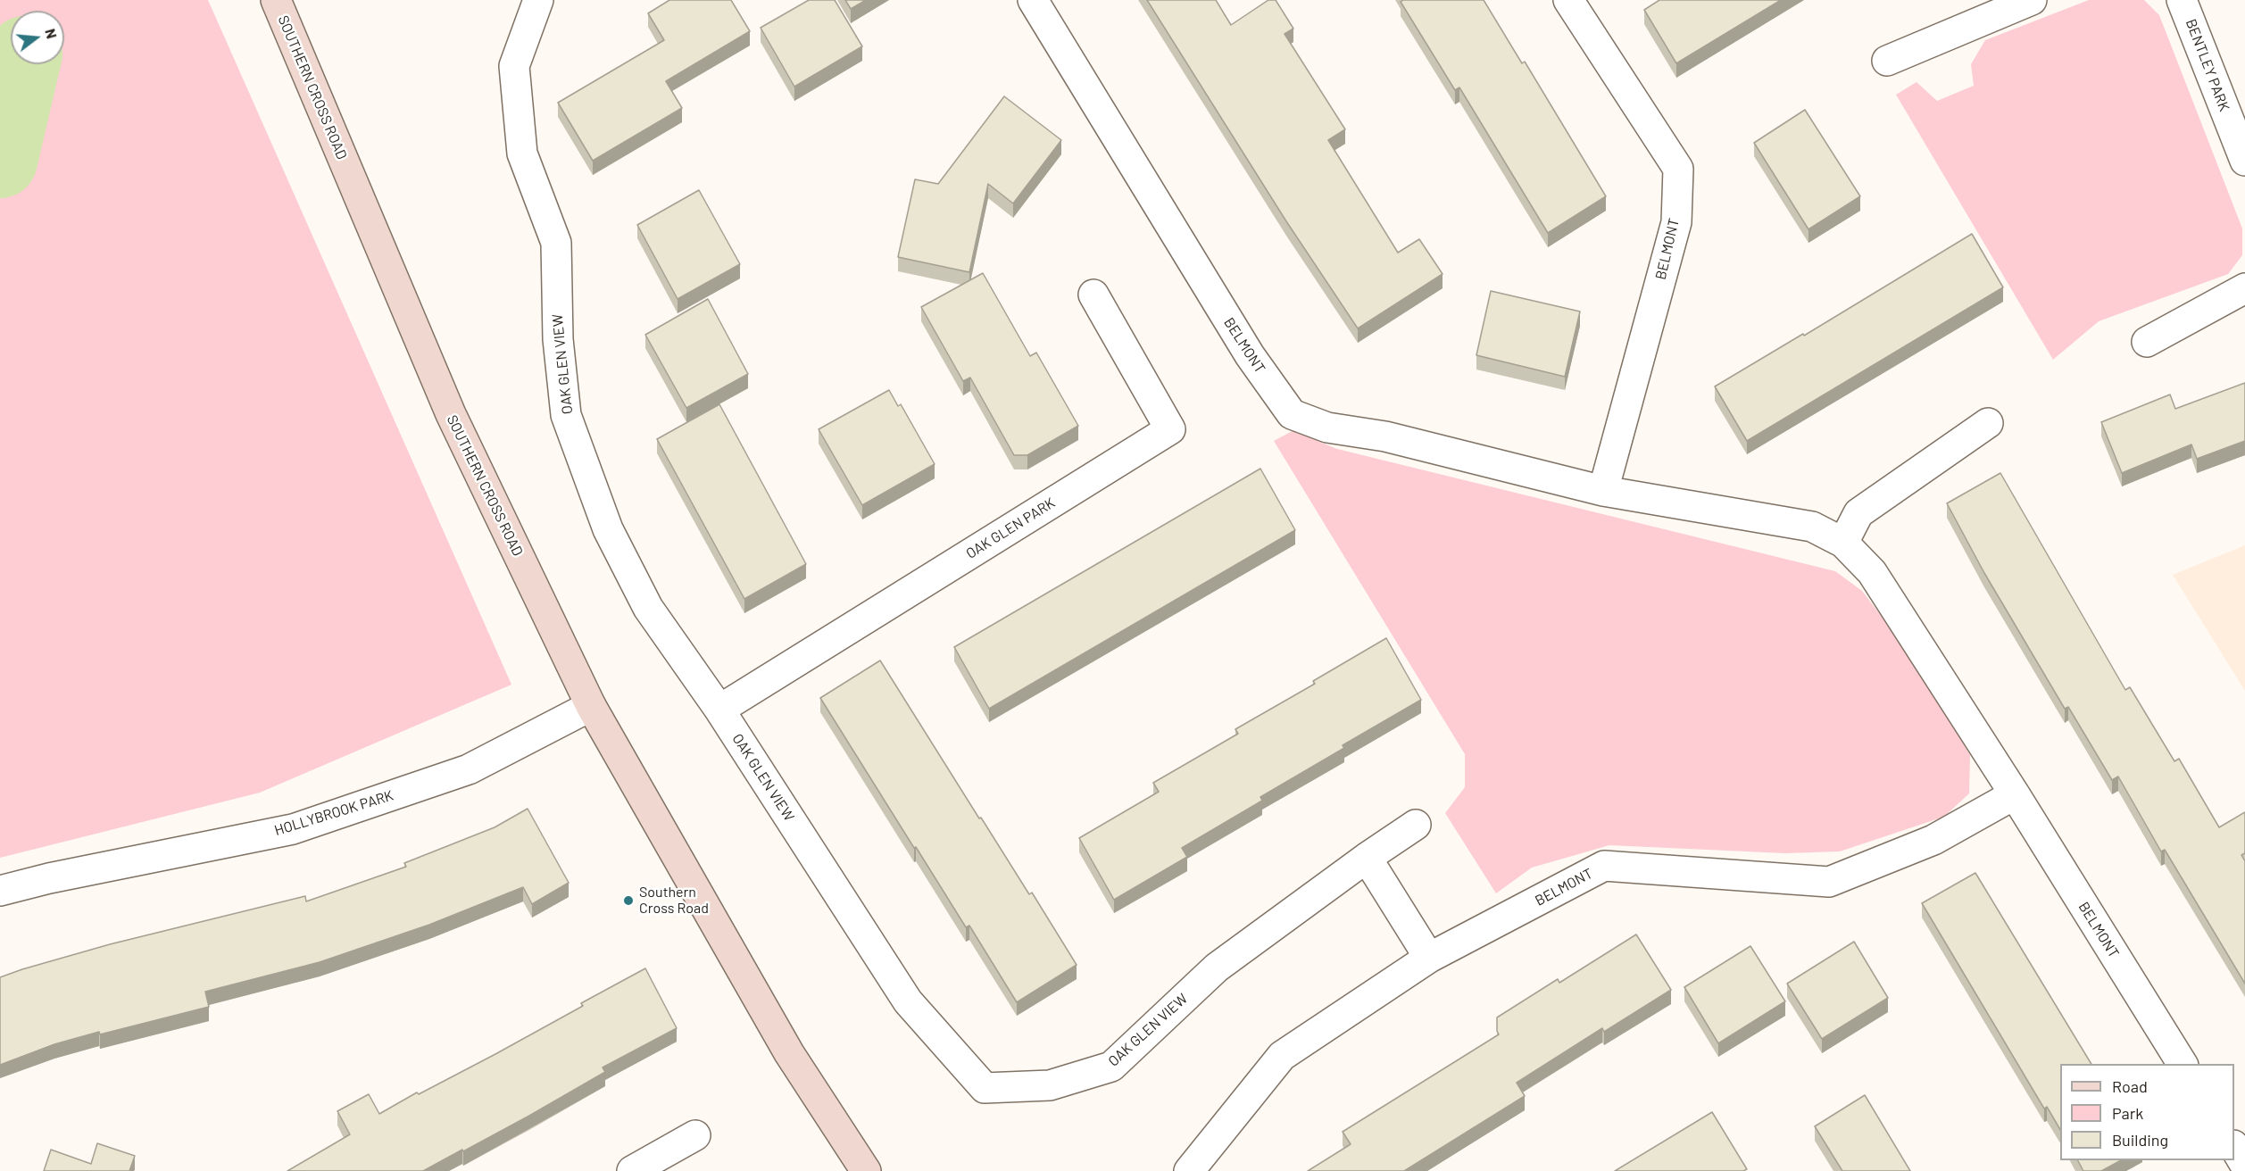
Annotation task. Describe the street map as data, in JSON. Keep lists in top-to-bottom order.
{
  "streets": {
    "main road": ["SOUTHERN CROSS ROAD"],
    "street": [
      "BENTLEY PARK",
      "BELMONT",
      "OAK GLEN VIEW",
      "OAK GLEN PARK",
      "HOLLYBROOK PARK"
    ]
  },
  "crossings": [
    ["SOUTHERN CROSS ROAD", "HOLLYBROOK PARK"],
    ["OAK GLEN VIEW", "OAK GLEN PARK"]
  ],
  "places": ["Southern Cross Road"],
  "legend": ["Road", "Park", "Building"],
  "north": "right"
}
